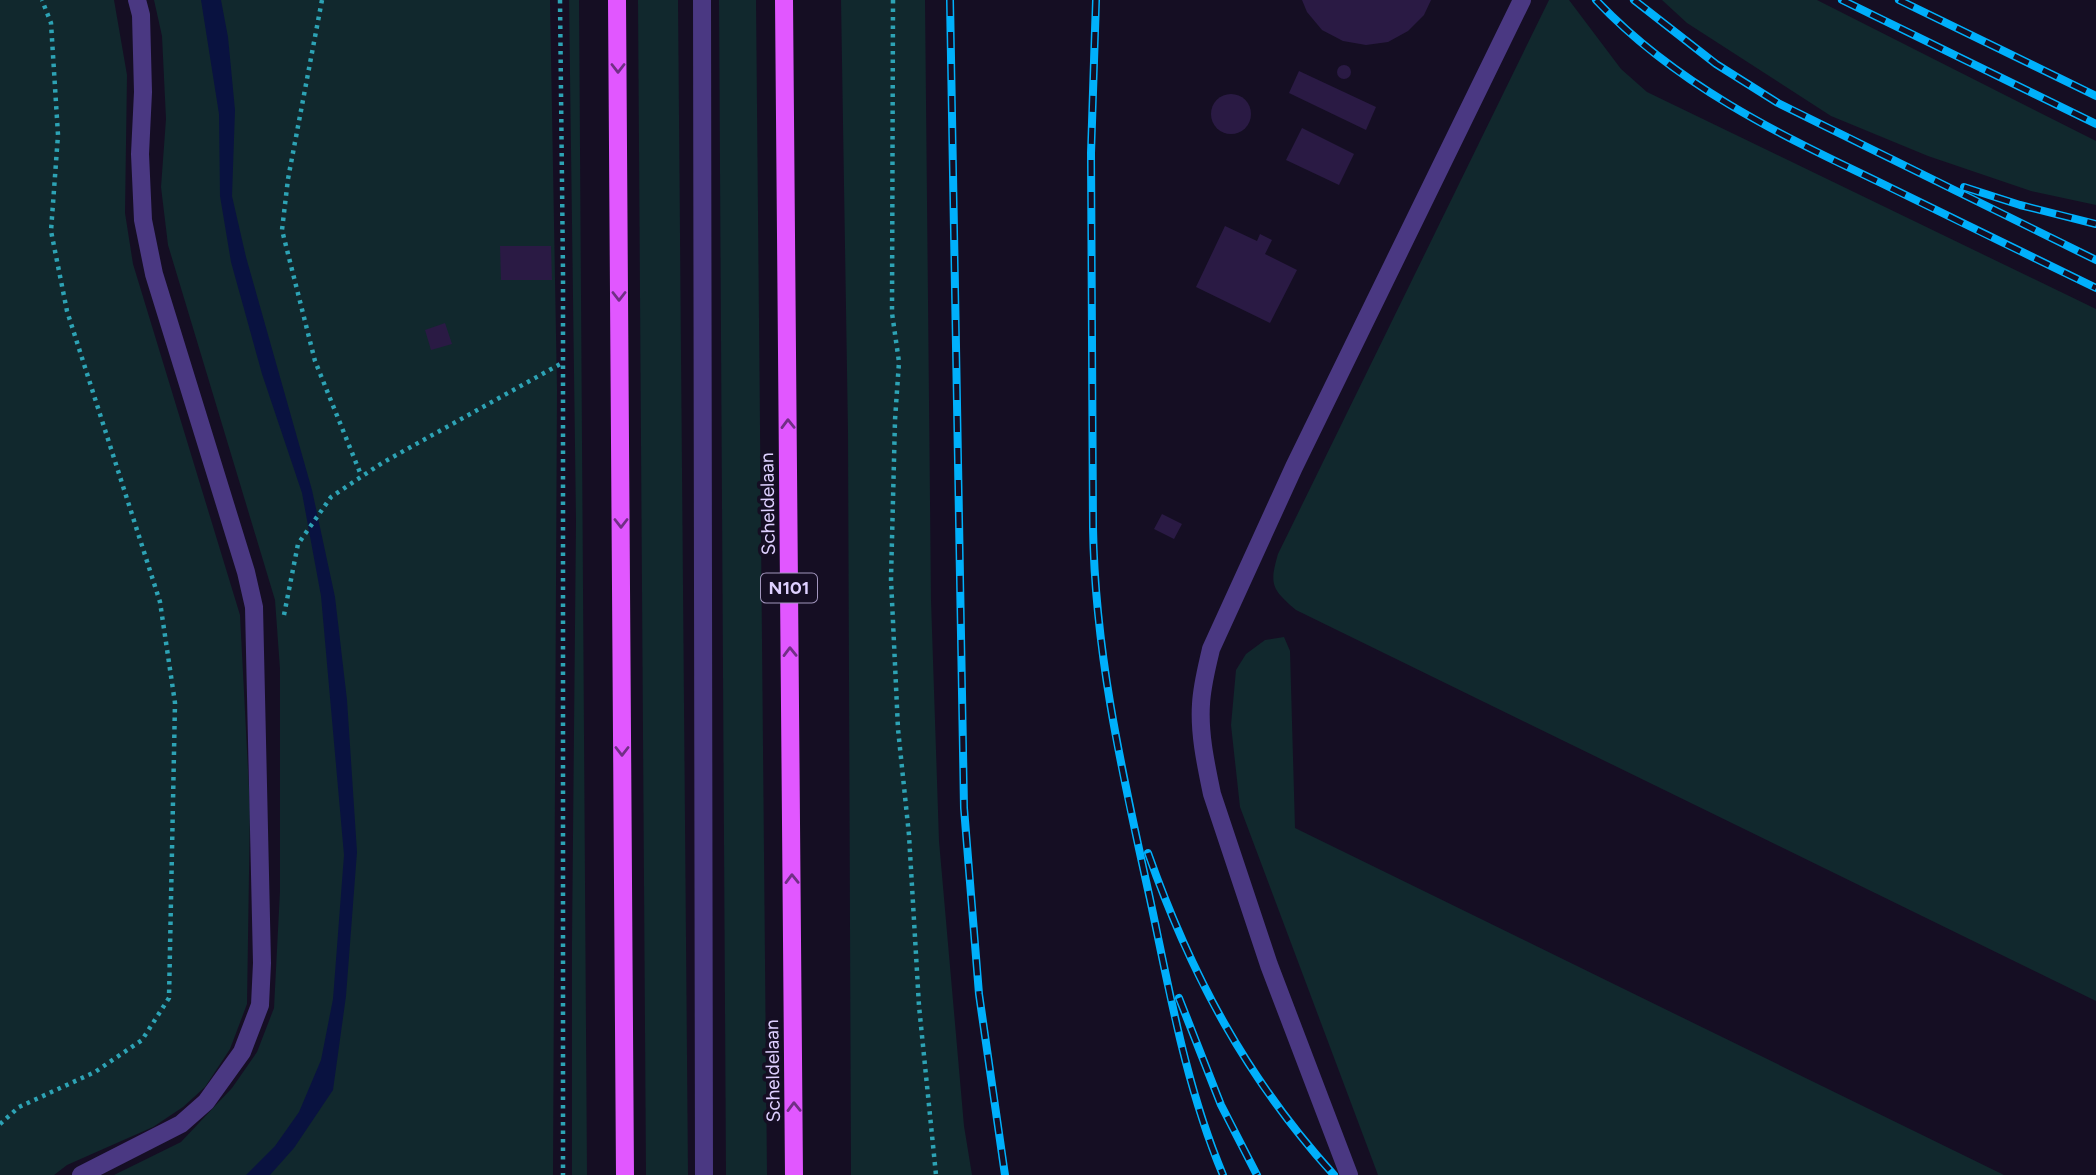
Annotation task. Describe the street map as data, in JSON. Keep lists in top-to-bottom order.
{
  "streets": {
    "main road": ["Scheldelaan", "N101"]
  },
  "one_way": ["Scheldelaan"]
}
